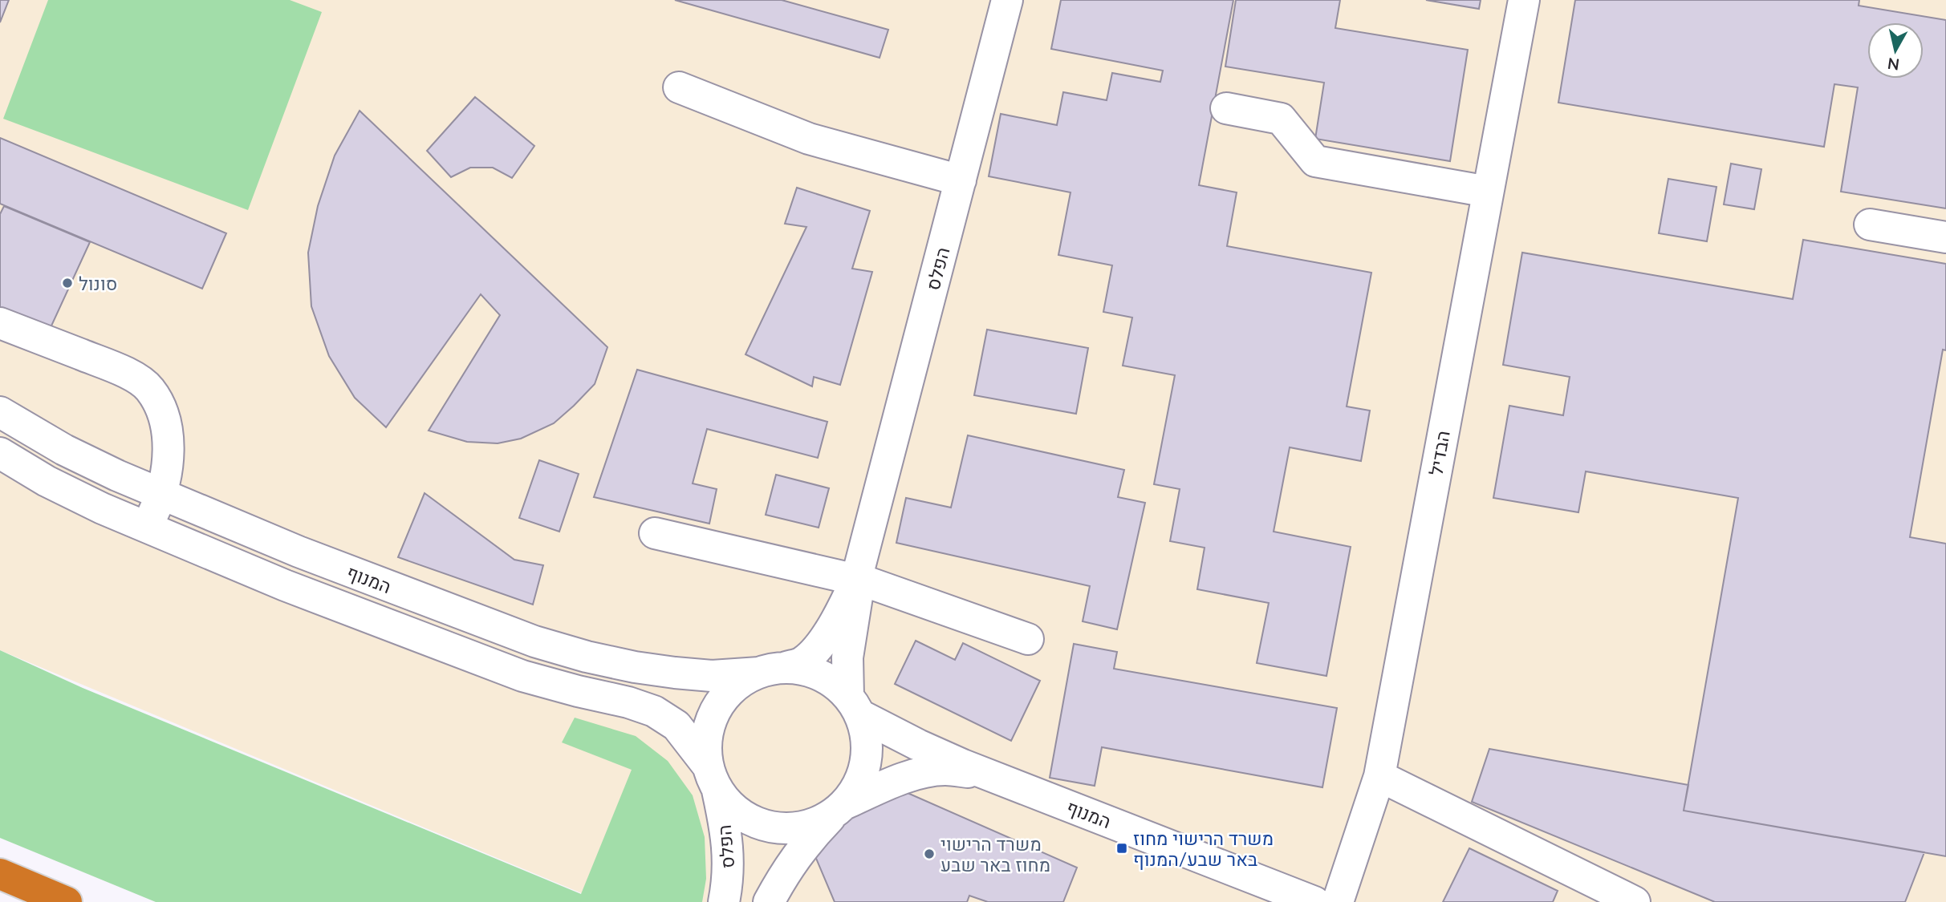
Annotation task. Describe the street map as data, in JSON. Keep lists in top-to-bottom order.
{
  "streets": {
    "street": ["הפלס", "הבדיל", "המנוף"]
  },
  "crossings": [
    ["הפלס", "המנוף"]
  ],
  "places": {
    "other": ["סונול", "משרד הרישוי מחוז באר שבע"],
    "transit": ["משרד הרישוי מחוז באר שבע/המנוף"]
  },
  "north": "bottom"
}
